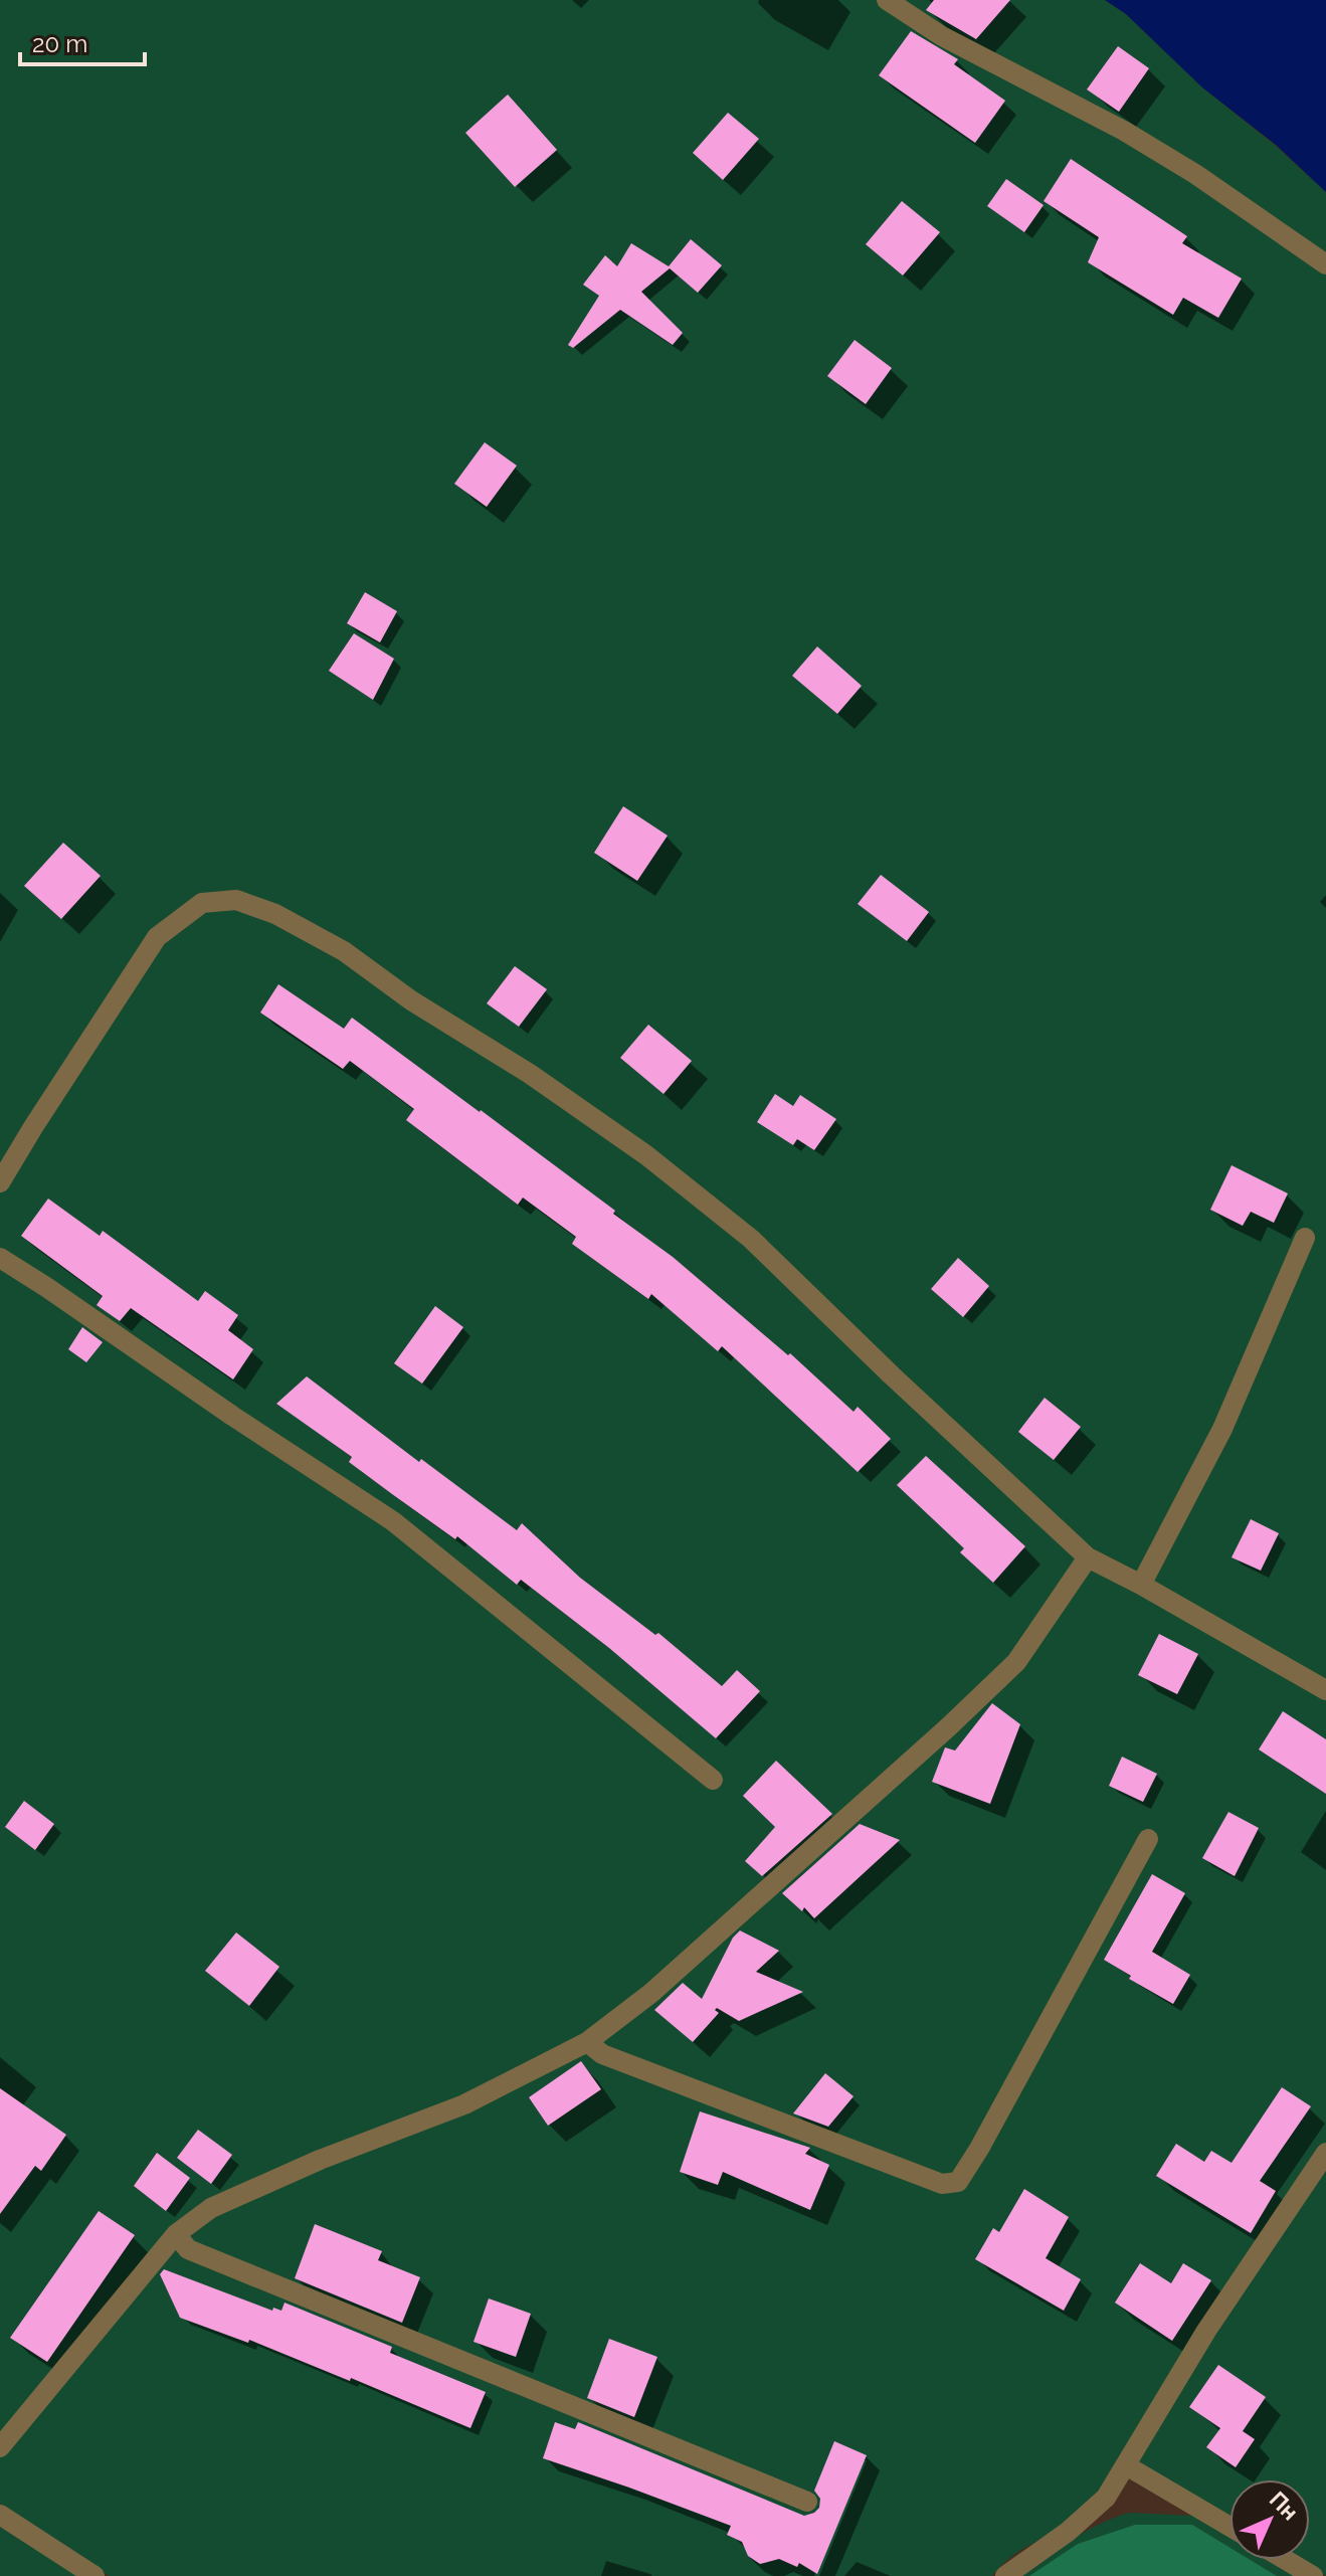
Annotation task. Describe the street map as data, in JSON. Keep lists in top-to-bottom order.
{
  "scale_bar": "20 m",
  "north": "top right"
}
